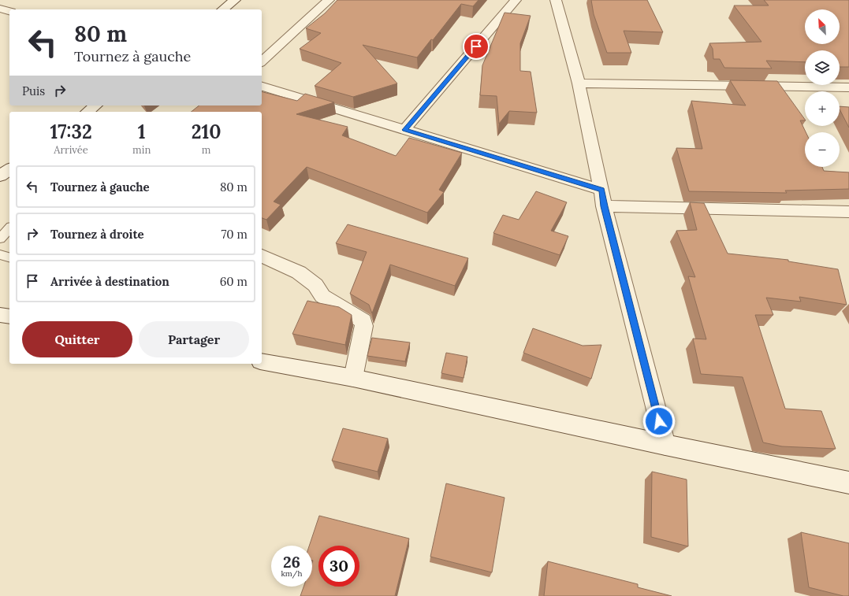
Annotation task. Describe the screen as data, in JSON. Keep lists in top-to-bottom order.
{
  "north": "top left",
  "page": {
    "map_buttons": ["+", "−"],
    "turn": ["80 m", "Tournez à gauche"],
    "then": "Puis",
    "eta": [
      "17:32",
      "Arrivée",
      "1",
      "min",
      "210",
      "m"
    ],
    "list": [
      {
        "name": "Tournez à gauche",
        "value": "80 m"
      },
      {
        "name": "Tournez à droite",
        "value": "70 m"
      },
      {
        "name": "Arrivée à destination",
        "value": "60 m"
      }
    ],
    "buttons": ["Quitter", "Partager"],
    "speed": "26 km/h",
    "limit": "30"
  }
}
